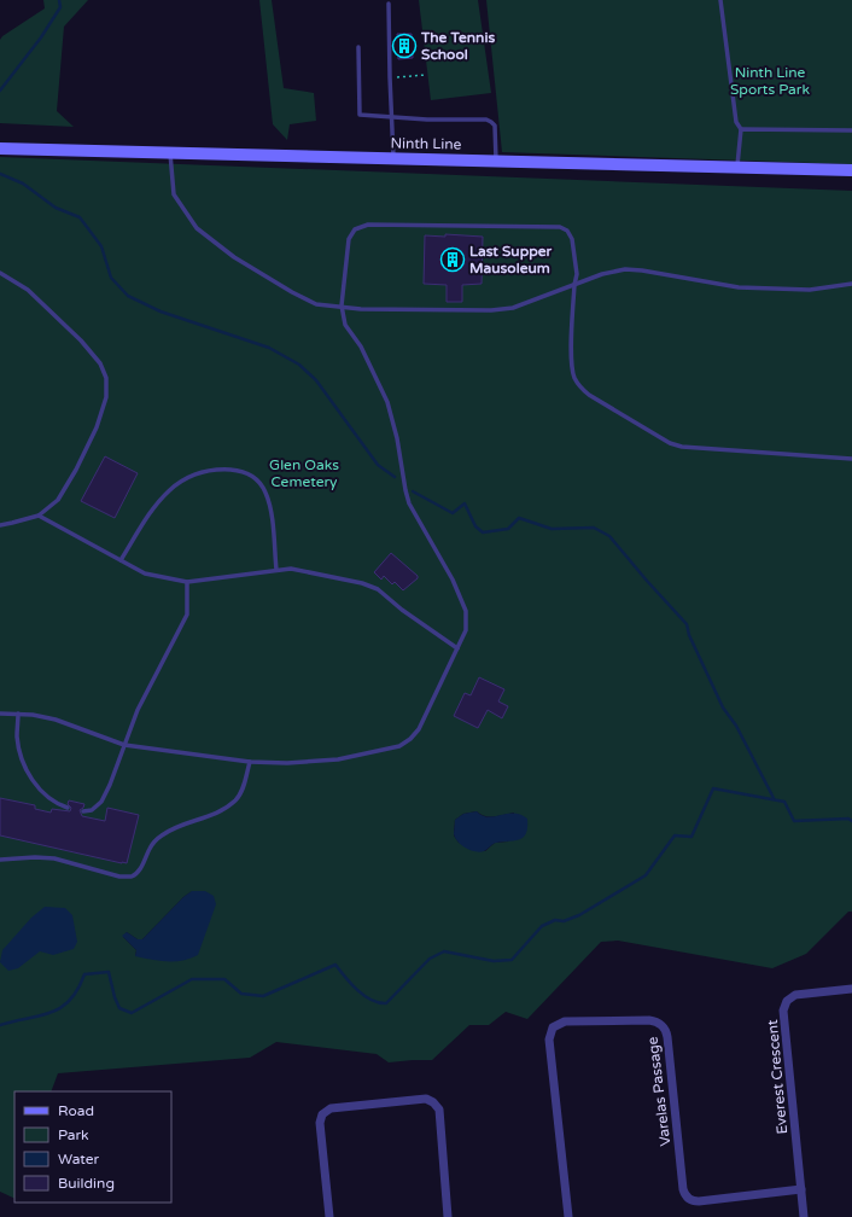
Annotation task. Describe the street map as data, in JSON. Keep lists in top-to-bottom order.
{
  "streets": {
    "main road": ["Ninth Line"],
    "street": ["Everest Crescent", "Varelas Passage"]
  },
  "crossings": [
    ["Everest Crescent", "Varelas Passage"]
  ],
  "parks": ["Ninth Line Sports Park", "Glen Oaks Cemetery"],
  "places": {
    "building": ["The Tennis School", "Last Supper Mausoleum"]
  },
  "legend": [
    "Road",
    "Park",
    "Water",
    "Building"
  ]
}
